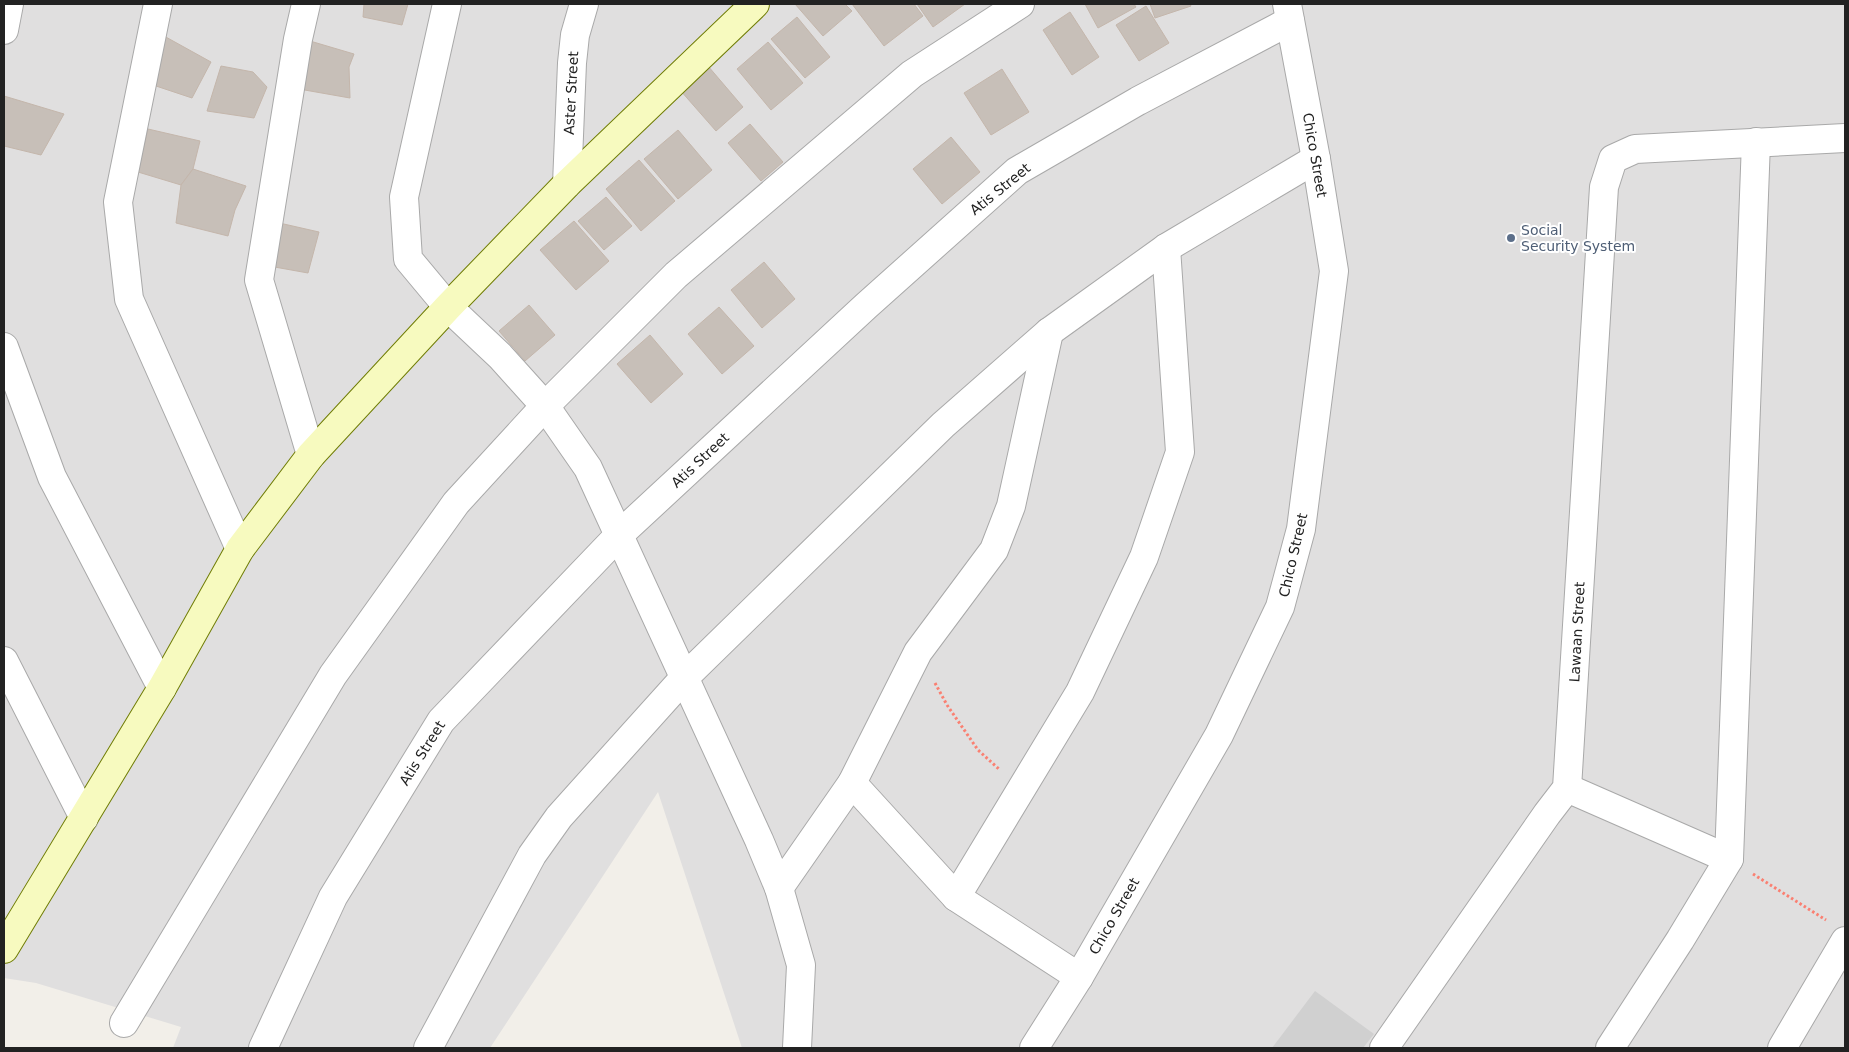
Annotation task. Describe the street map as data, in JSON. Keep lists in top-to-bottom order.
{
  "streets": {
    "street": [
      "Aster Street",
      "Chico Street",
      "Atis Street",
      "Lawaan Street"
    ]
  },
  "crossings": [
    ["Chico Street", "Atis Street"]
  ],
  "places": ["Social Security System"]
}
